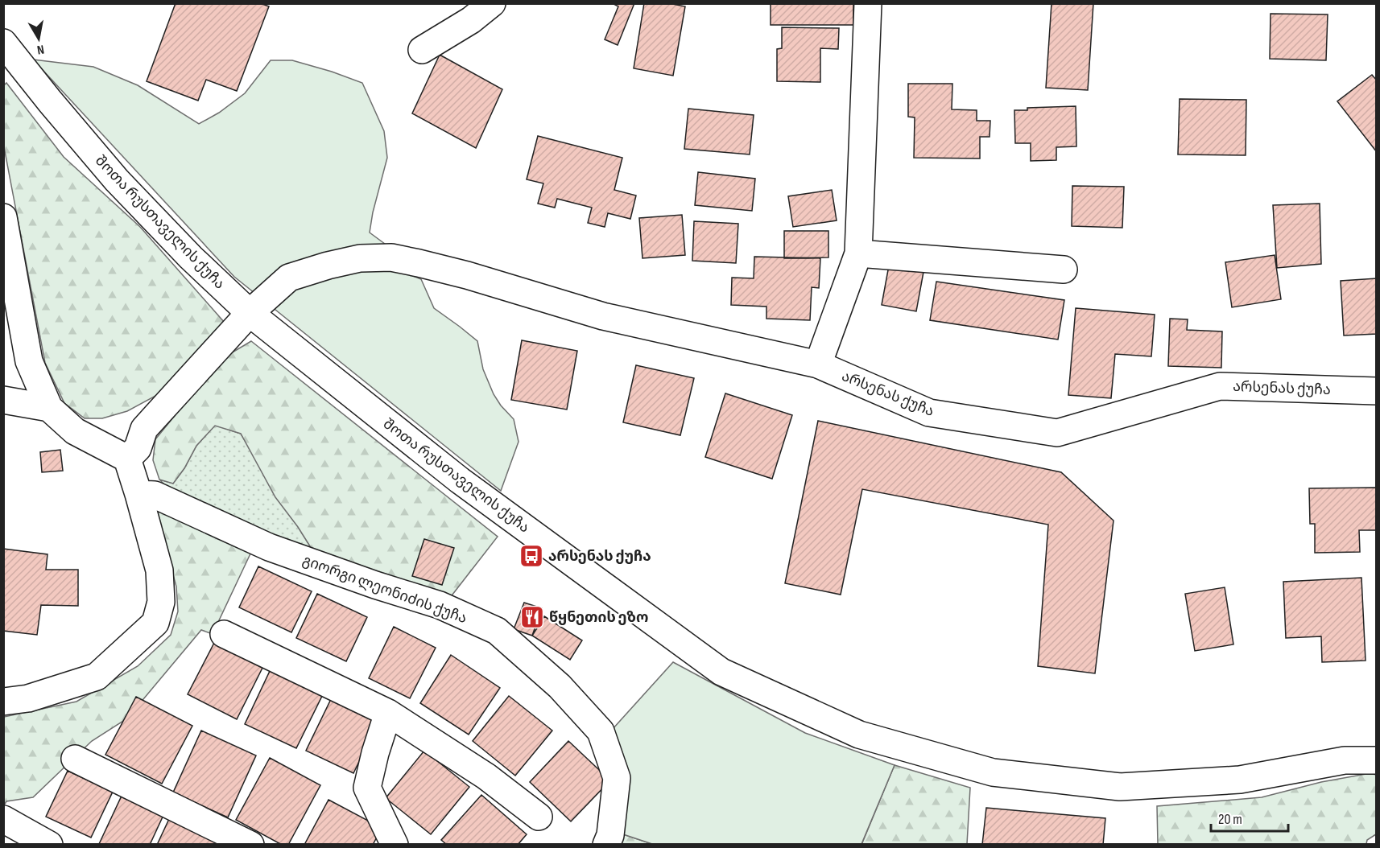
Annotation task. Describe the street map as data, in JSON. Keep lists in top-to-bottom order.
{
  "streets": {
    "street": ["შოთა რუსთაველის ქუჩა", "არსენას ქუჩა", "გიორგი ლეონიძის ქუჩა"]
  },
  "crossings": [
    ["შოთა რუსთაველის ქუჩა", "არსენას ქუჩა"]
  ],
  "places": {
    "bus stop": ["არსენას ქუჩა"],
    "restaurant": ["წყნეთის ეზო"]
  },
  "scale_bar": "20 m",
  "north": "bottom"
}
